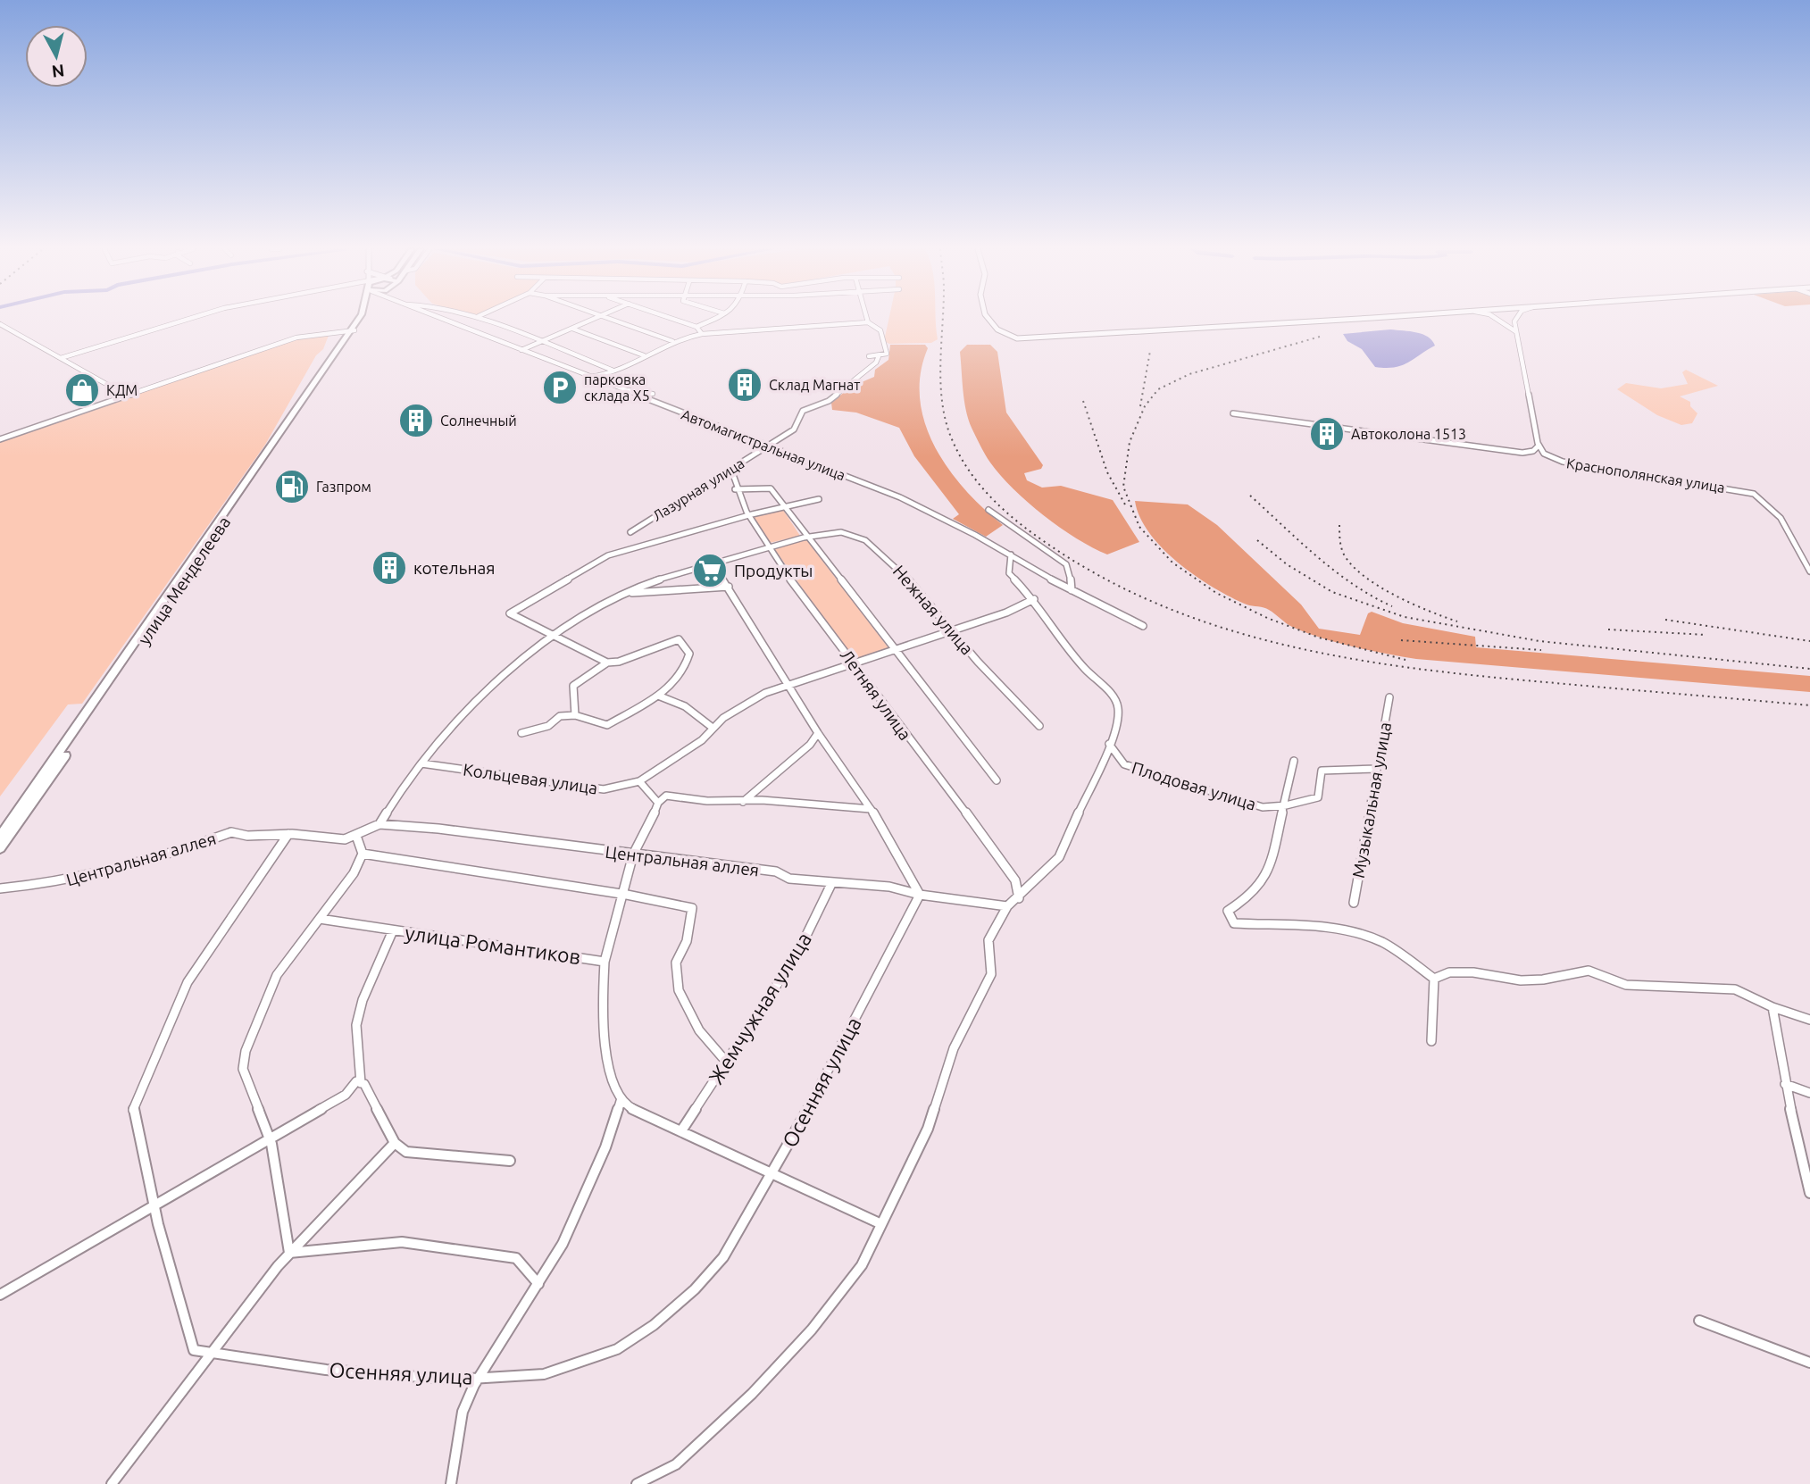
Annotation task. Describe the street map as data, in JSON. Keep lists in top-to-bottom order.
{
  "streets": {
    "highway": ["улица Менделеева"],
    "street": [
      "Автомагистральная улица",
      "Краснополянская улица",
      "Лазурная улица",
      "Нежная улица",
      "Летняя улица",
      "Кольцевая улица",
      "Плодовая улица",
      "Музыкальная улица",
      "Центральная аллея",
      "улица Романтиков",
      "Жемчужная улица",
      "Осенняя улица"
    ]
  },
  "crossings": [
    ["Автомагистральная улица", "Лазурная улица"],
    ["Лазурная улица", "Летняя улица"],
    ["Нежная улица", "Кольцевая улица"],
    ["Летняя улица", "Кольцевая улица"],
    ["Плодовая улица", "Музыкальная улица"],
    ["Центральная аллея", "Жемчужная улица"],
    ["Центральная аллея", "Осенняя улица"]
  ],
  "places": {
    "building": [
      "Склад Магнат",
      "Солнечный",
      "Автоколона 1513",
      "котельная"
    ],
    "parking": ["парковка склада X5"],
    "shop": ["КДМ"],
    "fuel station": ["Газпром"],
    "supermarket": ["Продукты"]
  },
  "north": "bottom"
}
